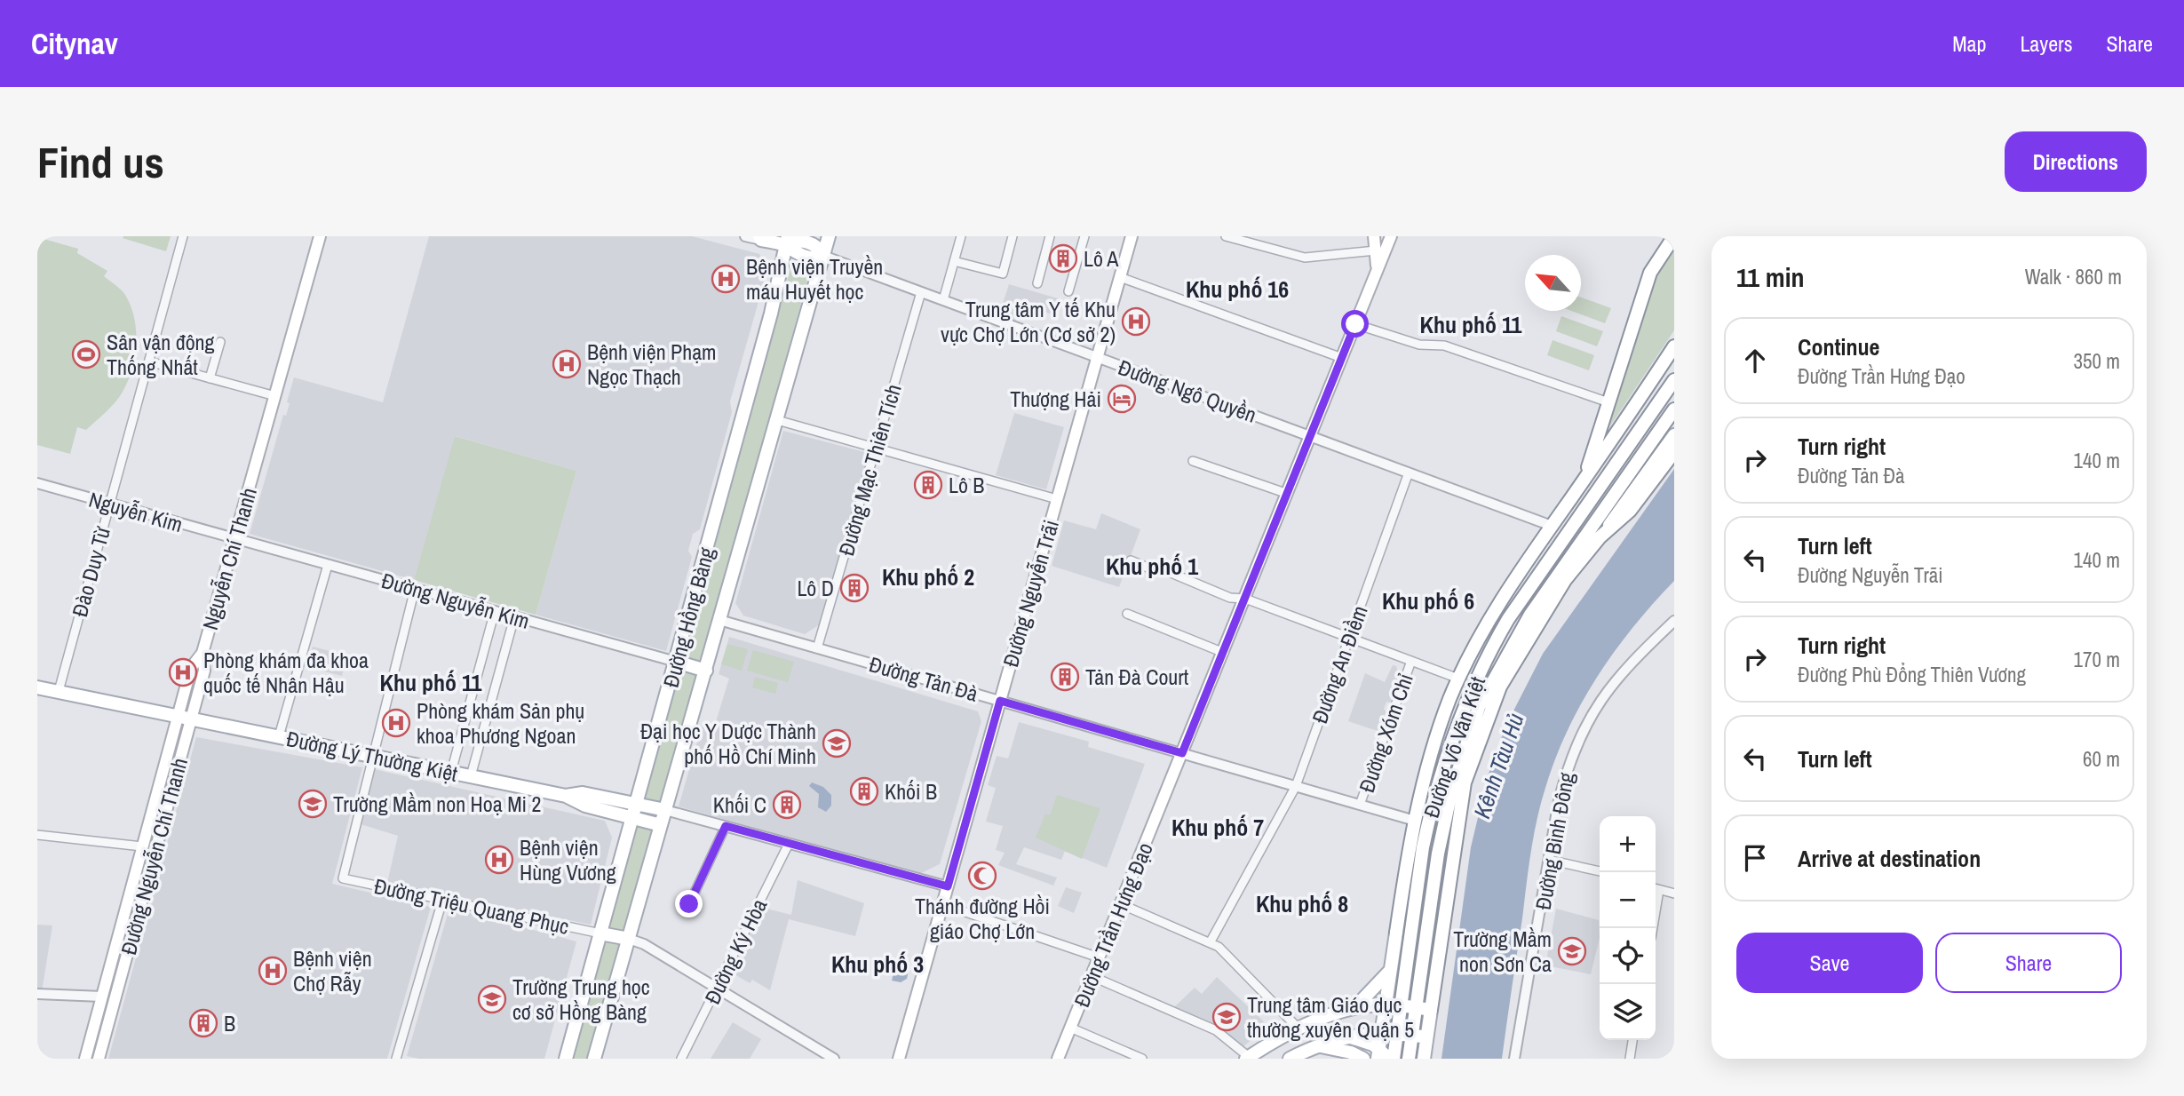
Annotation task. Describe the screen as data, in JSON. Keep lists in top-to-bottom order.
{
  "streets": {
    "main road": [
      "Đường Ngô Quyền",
      "Nguyễn Chí Thanh",
      "Đường Nguyễn Trãi",
      "Đường Hồng Bàng",
      "Đường Võ Văn Kiệt",
      "Đường Lý Thường Kiệt",
      "Đường Nguyễn Chí Thanh",
      "Đường Trần Hưng Đạo"
    ],
    "street": [
      "Đường Mạc Thiên Tích",
      "Nguyễn Kim",
      "Đào Duy Từ",
      "Đường Nguyễn Kim",
      "Đường An Điềm",
      "Đường Tản Đà",
      "Đường Xóm Chỉ",
      "Đường Bình Đông",
      "Đường Triệu Quang Phục",
      "Đường Ký Hòa"
    ]
  },
  "crossings": [
    ["Đường Ngô Quyền", "Đường Mạc Thiên Tích"],
    ["Đường Ngô Quyền", "Đường Nguyễn Trãi"],
    ["Đường Ngô Quyền", "Đường Hồng Bàng"],
    ["Đường Ngô Quyền", "Đường An Điềm"],
    ["Đường Ngô Quyền", "Đường Võ Văn Kiệt"],
    ["Đường Ngô Quyền", "Đường Trần Hưng Đạo"],
    ["Đường Mạc Thiên Tích", "Đường Tản Đà"],
    ["Nguyễn Kim", "Nguyễn Chí Thanh"],
    ["Nguyễn Kim", "Đào Duy Từ"],
    ["Nguyễn Kim", "Đường Nguyễn Kim"],
    ["Nguyễn Chí Thanh", "Đường Nguyễn Kim"],
    ["Nguyễn Chí Thanh", "Đường Nguyễn Chí Thanh"],
    ["Đào Duy Từ", "Đường Lý Thường Kiệt"],
    ["Đường Nguyễn Trãi", "Đường Tản Đà"],
    ["Đường Nguyễn Kim", "Đường Hồng Bàng"],
    ["Đường Hồng Bàng", "Đường Tản Đà"],
    ["Đường Hồng Bàng", "Đường Lý Thường Kiệt"],
    ["Đường Hồng Bàng", "Đường Triệu Quang Phục"],
    ["Đường An Điềm", "Đường Tản Đà"],
    ["Đường Tản Đà", "Đường Xóm Chỉ"],
    ["Đường Tản Đà", "Đường Võ Văn Kiệt"],
    ["Đường Tản Đà", "Đường Trần Hưng Đạo"],
    ["Đường Lý Thường Kiệt", "Đường Nguyễn Chí Thanh"],
    ["Đường Lý Thường Kiệt", "Đường Triệu Quang Phục"]
  ],
  "districts": [
    "Khu phố 16",
    "Khu phố 11",
    "Khu phố 1",
    "Khu phố 2",
    "Khu phố 6",
    "Khu phố 11",
    "Khu phố 7",
    "Khu phố 8",
    "Khu phố 3"
  ],
  "water": ["Kênh Tàu Hủ"],
  "places": {
    "building": [
      "Lô A",
      "Lô B",
      "Lô D",
      "Tản Đà Court",
      "Khối B",
      "Khối C",
      "B"
    ],
    "hospital": [
      "Bệnh viện Truyền máu Huyết học",
      "Trung tâm Y tế Khu vực Chợ Lớn (Cơ sở 2)",
      "Bệnh viện Phạm Ngọc Thạch",
      "Phòng khám đa khoa quốc tế Nhân Hậu",
      "Phòng khám Sản phụ khoa Phương Ngoan",
      "Bệnh viện Hùng Vương",
      "Bệnh viện Chợ Rẫy"
    ],
    "sports": ["Sân vận động Thống Nhất"],
    "hotel": ["Thượng Hải"],
    "school or university": [
      "Đại học Y Dược Thành phố Hồ Chí Minh",
      "Trường Mầm non Hoạ Mi 2",
      "Trường Mầm non Sơn Ca",
      "Trường Trung học cơ sở Hồng Bàng",
      "Trung tâm Giáo dục thường xuyên Quận 5"
    ],
    "mosque": ["Thánh đường Hồi giáo Chợ Lớn"]
  },
  "north": "top left",
  "page": {
    "header": "Citynav",
    "nav": ["Map", "Layers", "Share"],
    "buttons": [
      "Directions",
      ["Save", "Share"]
    ],
    "title": "Find us",
    "heading": ["11 min", "Walk · 860 m"],
    "list": [
      ["Continue", "Đường Trần Hưng Đạo", "350 m"],
      ["Turn right", "Đường Tản Đà", "140 m"],
      ["Turn left", "Đường Nguyễn Trãi", "140 m"],
      ["Turn right", "Đường Phù Đổng Thiên Vương", "170 m"],
      ["Turn left", "60 m"],
      "Arrive at destination"
    ],
    "map_buttons": ["+", "−"]
  }
}
